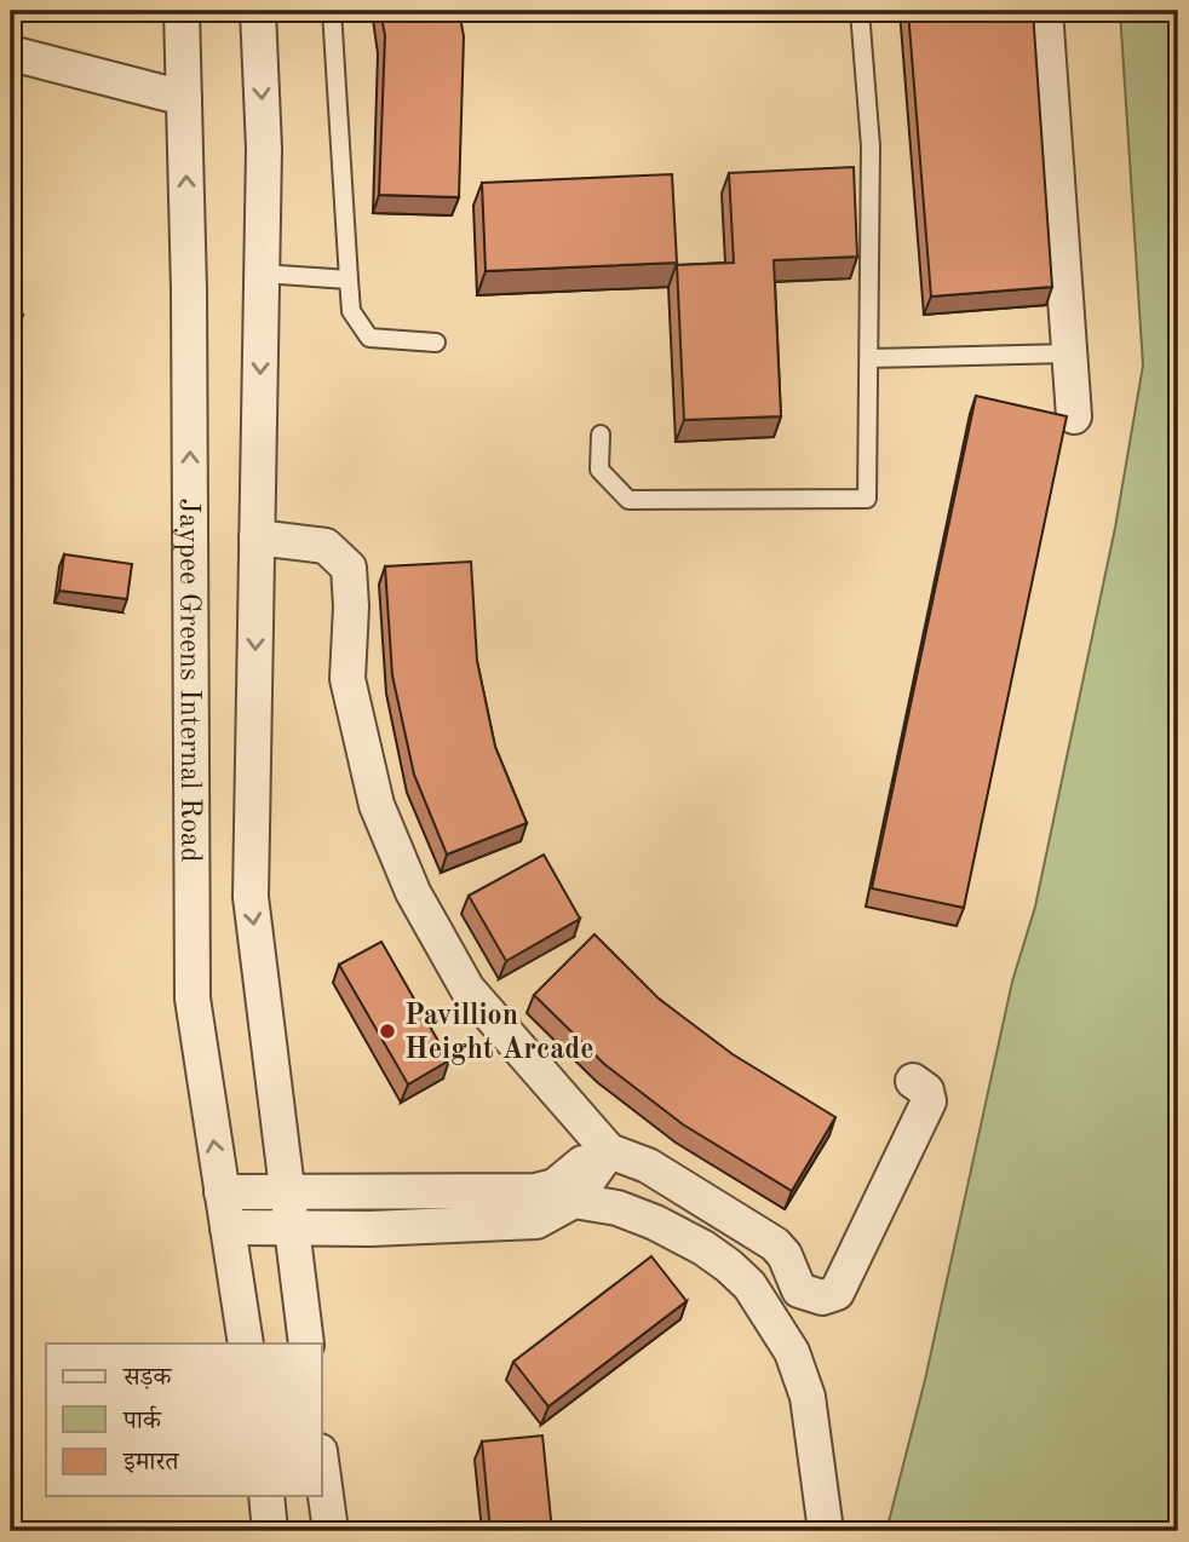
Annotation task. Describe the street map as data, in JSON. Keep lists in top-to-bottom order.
{
  "streets": {
    "street": ["Jaypee Greens Internal Road"]
  },
  "places": ["Pavillion Height Arcade"],
  "legend": ["सड़क", "पार्क", "इमारत"]
}
